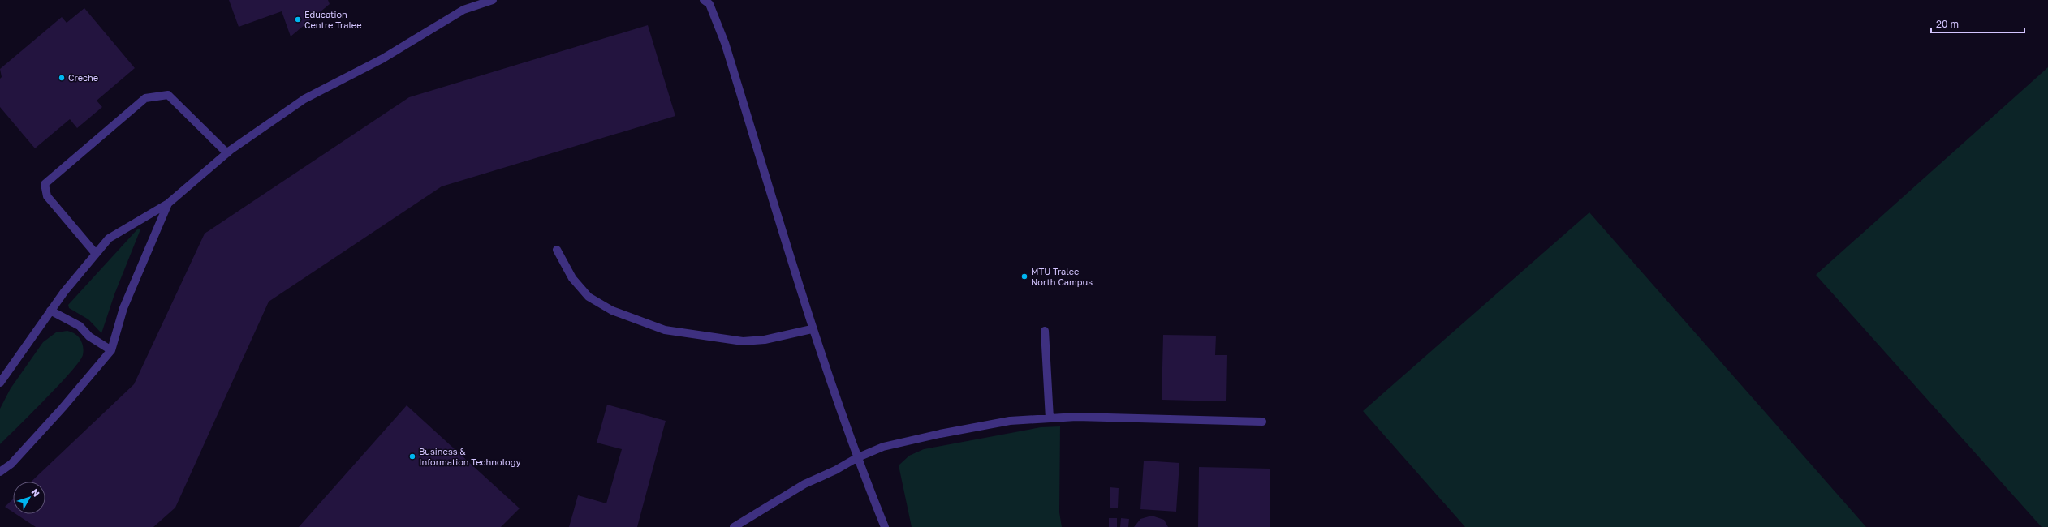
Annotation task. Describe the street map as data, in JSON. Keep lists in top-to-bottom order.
{
  "places": [
    "Education Centre Tralee",
    "Creche",
    "MTU Tralee North Campus",
    "Business & Information Technology"
  ],
  "scale_bar": "20 m",
  "north": "top right"
}
